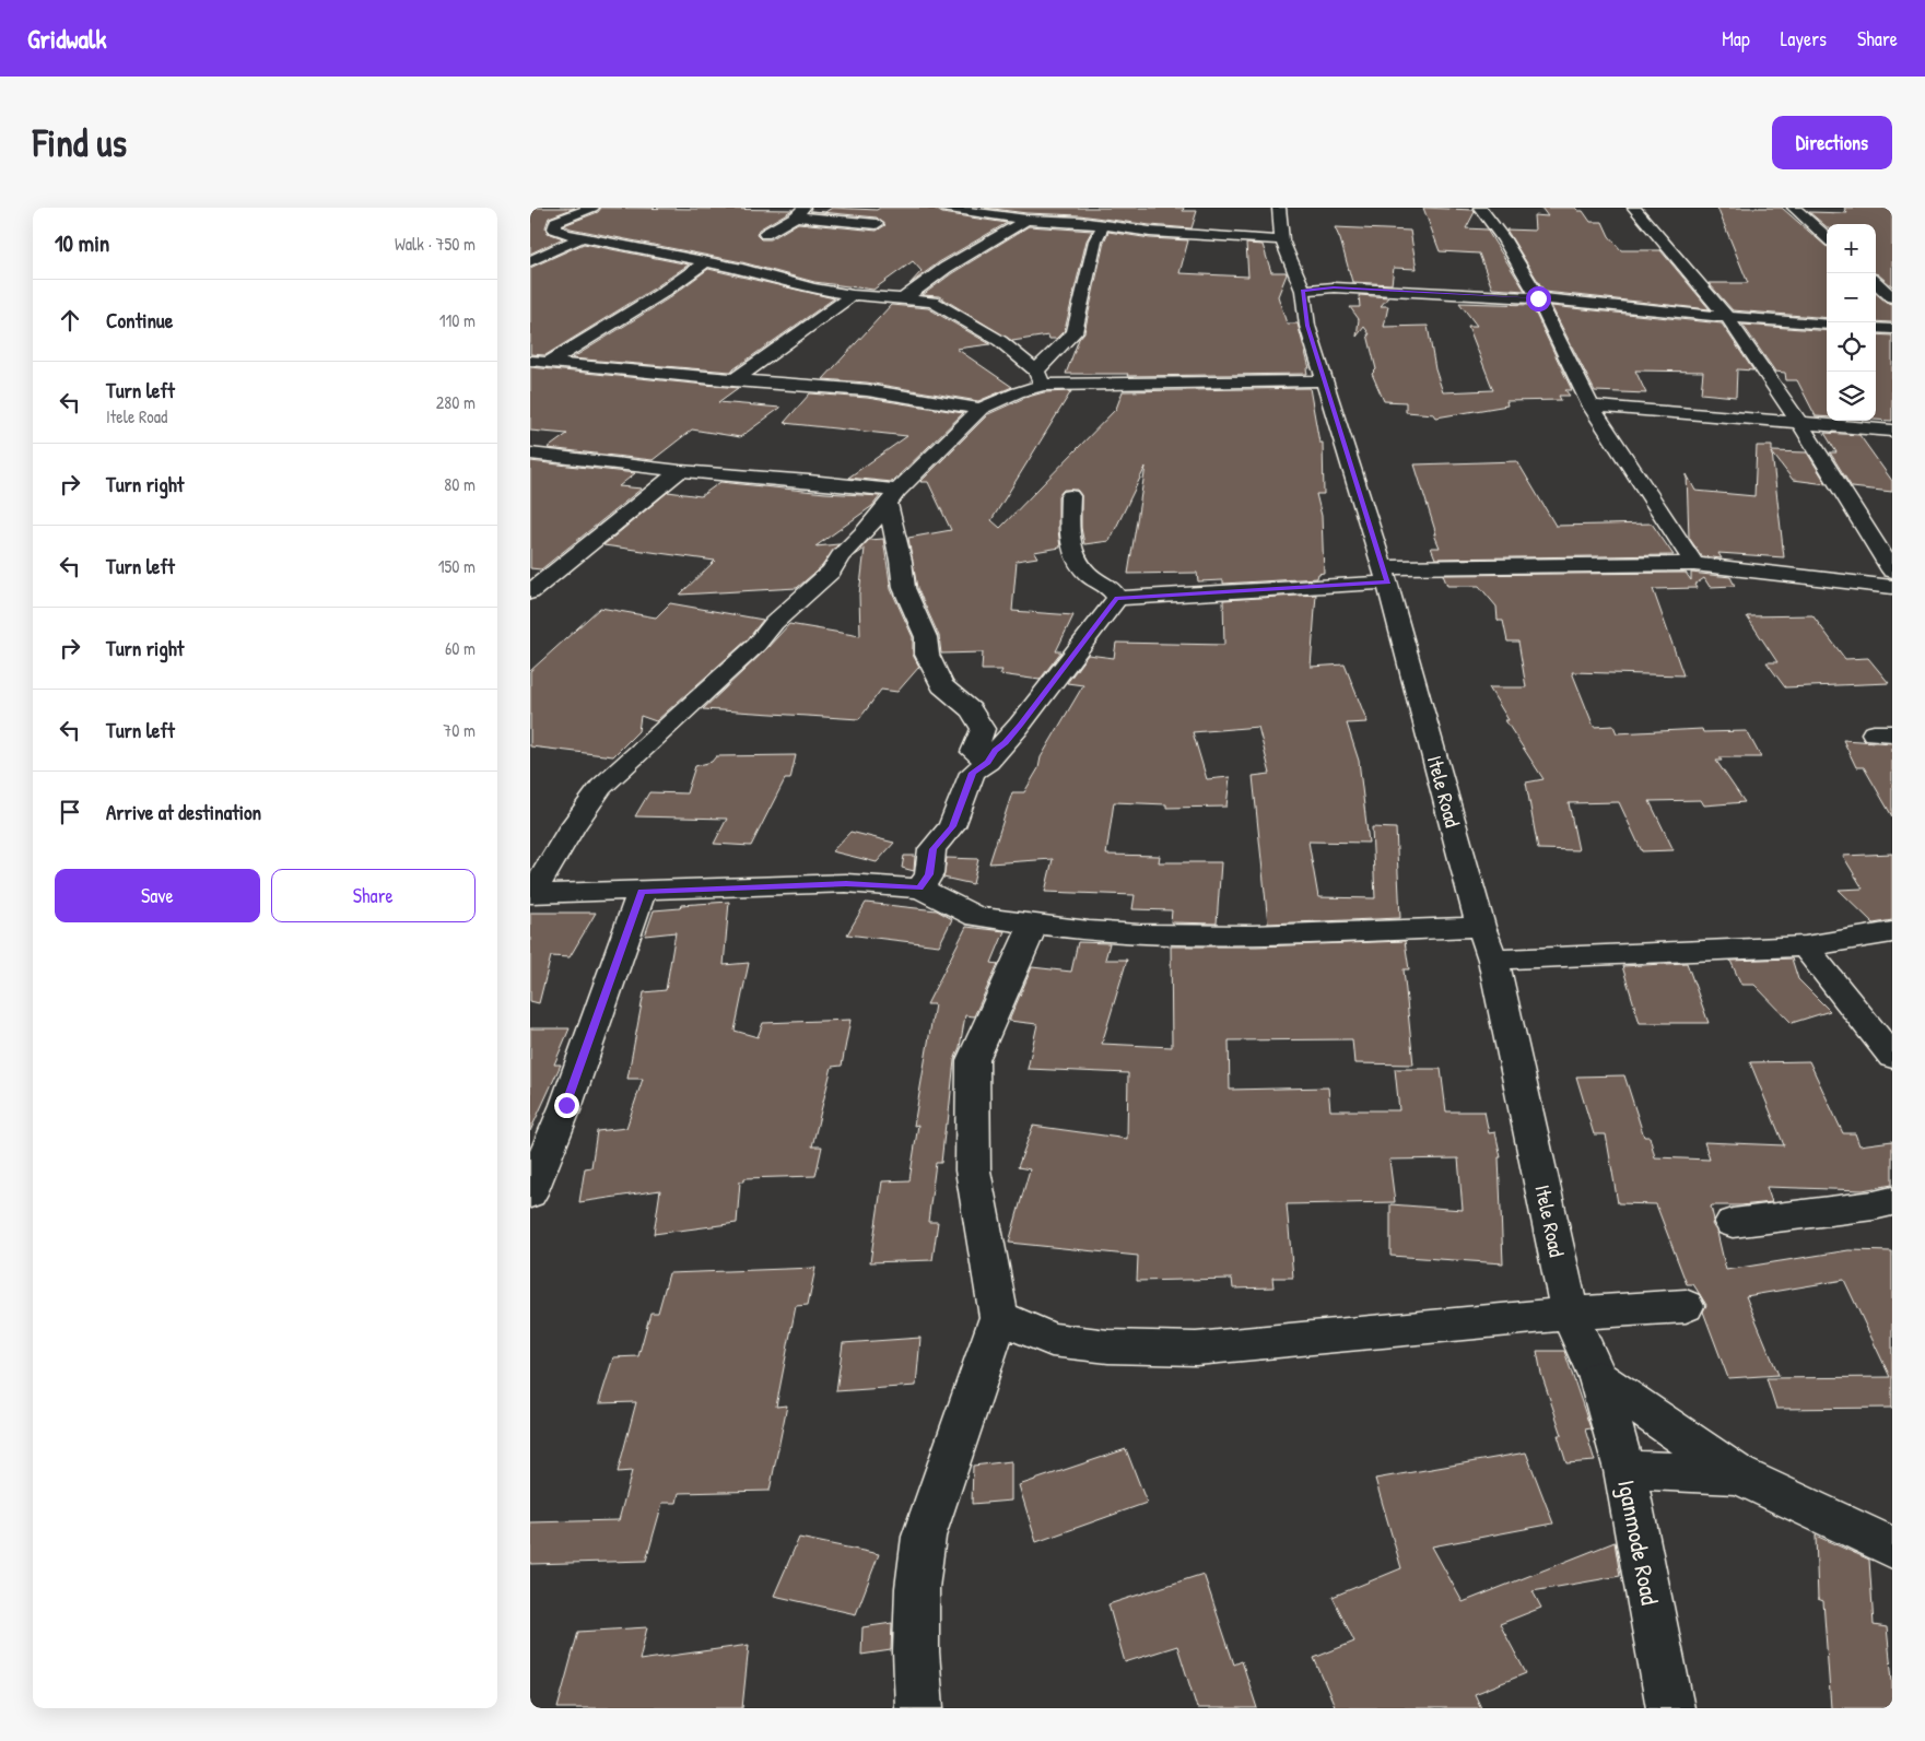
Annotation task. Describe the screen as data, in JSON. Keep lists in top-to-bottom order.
{
  "streets": {
    "street": ["Itele Road", "Iganmode Road"]
  },
  "crossings": [
    ["Itele Road", "Iganmode Road"]
  ],
  "page": {
    "header": "Gridwalk",
    "nav": ["Map", "Layers", "Share"],
    "buttons": [
      "Directions",
      ["Save", "Share"]
    ],
    "title": "Find us",
    "heading": ["10 min", "Walk · 750 m"],
    "map_buttons": ["+", "−"],
    "list": [
      ["Continue", "110 m"],
      ["Turn left", "Itele Road", "280 m"],
      ["Turn right", "80 m"],
      ["Turn left", "150 m"],
      ["Turn right", "60 m"],
      ["Turn left", "70 m"],
      "Arrive at destination"
    ]
  }
}
